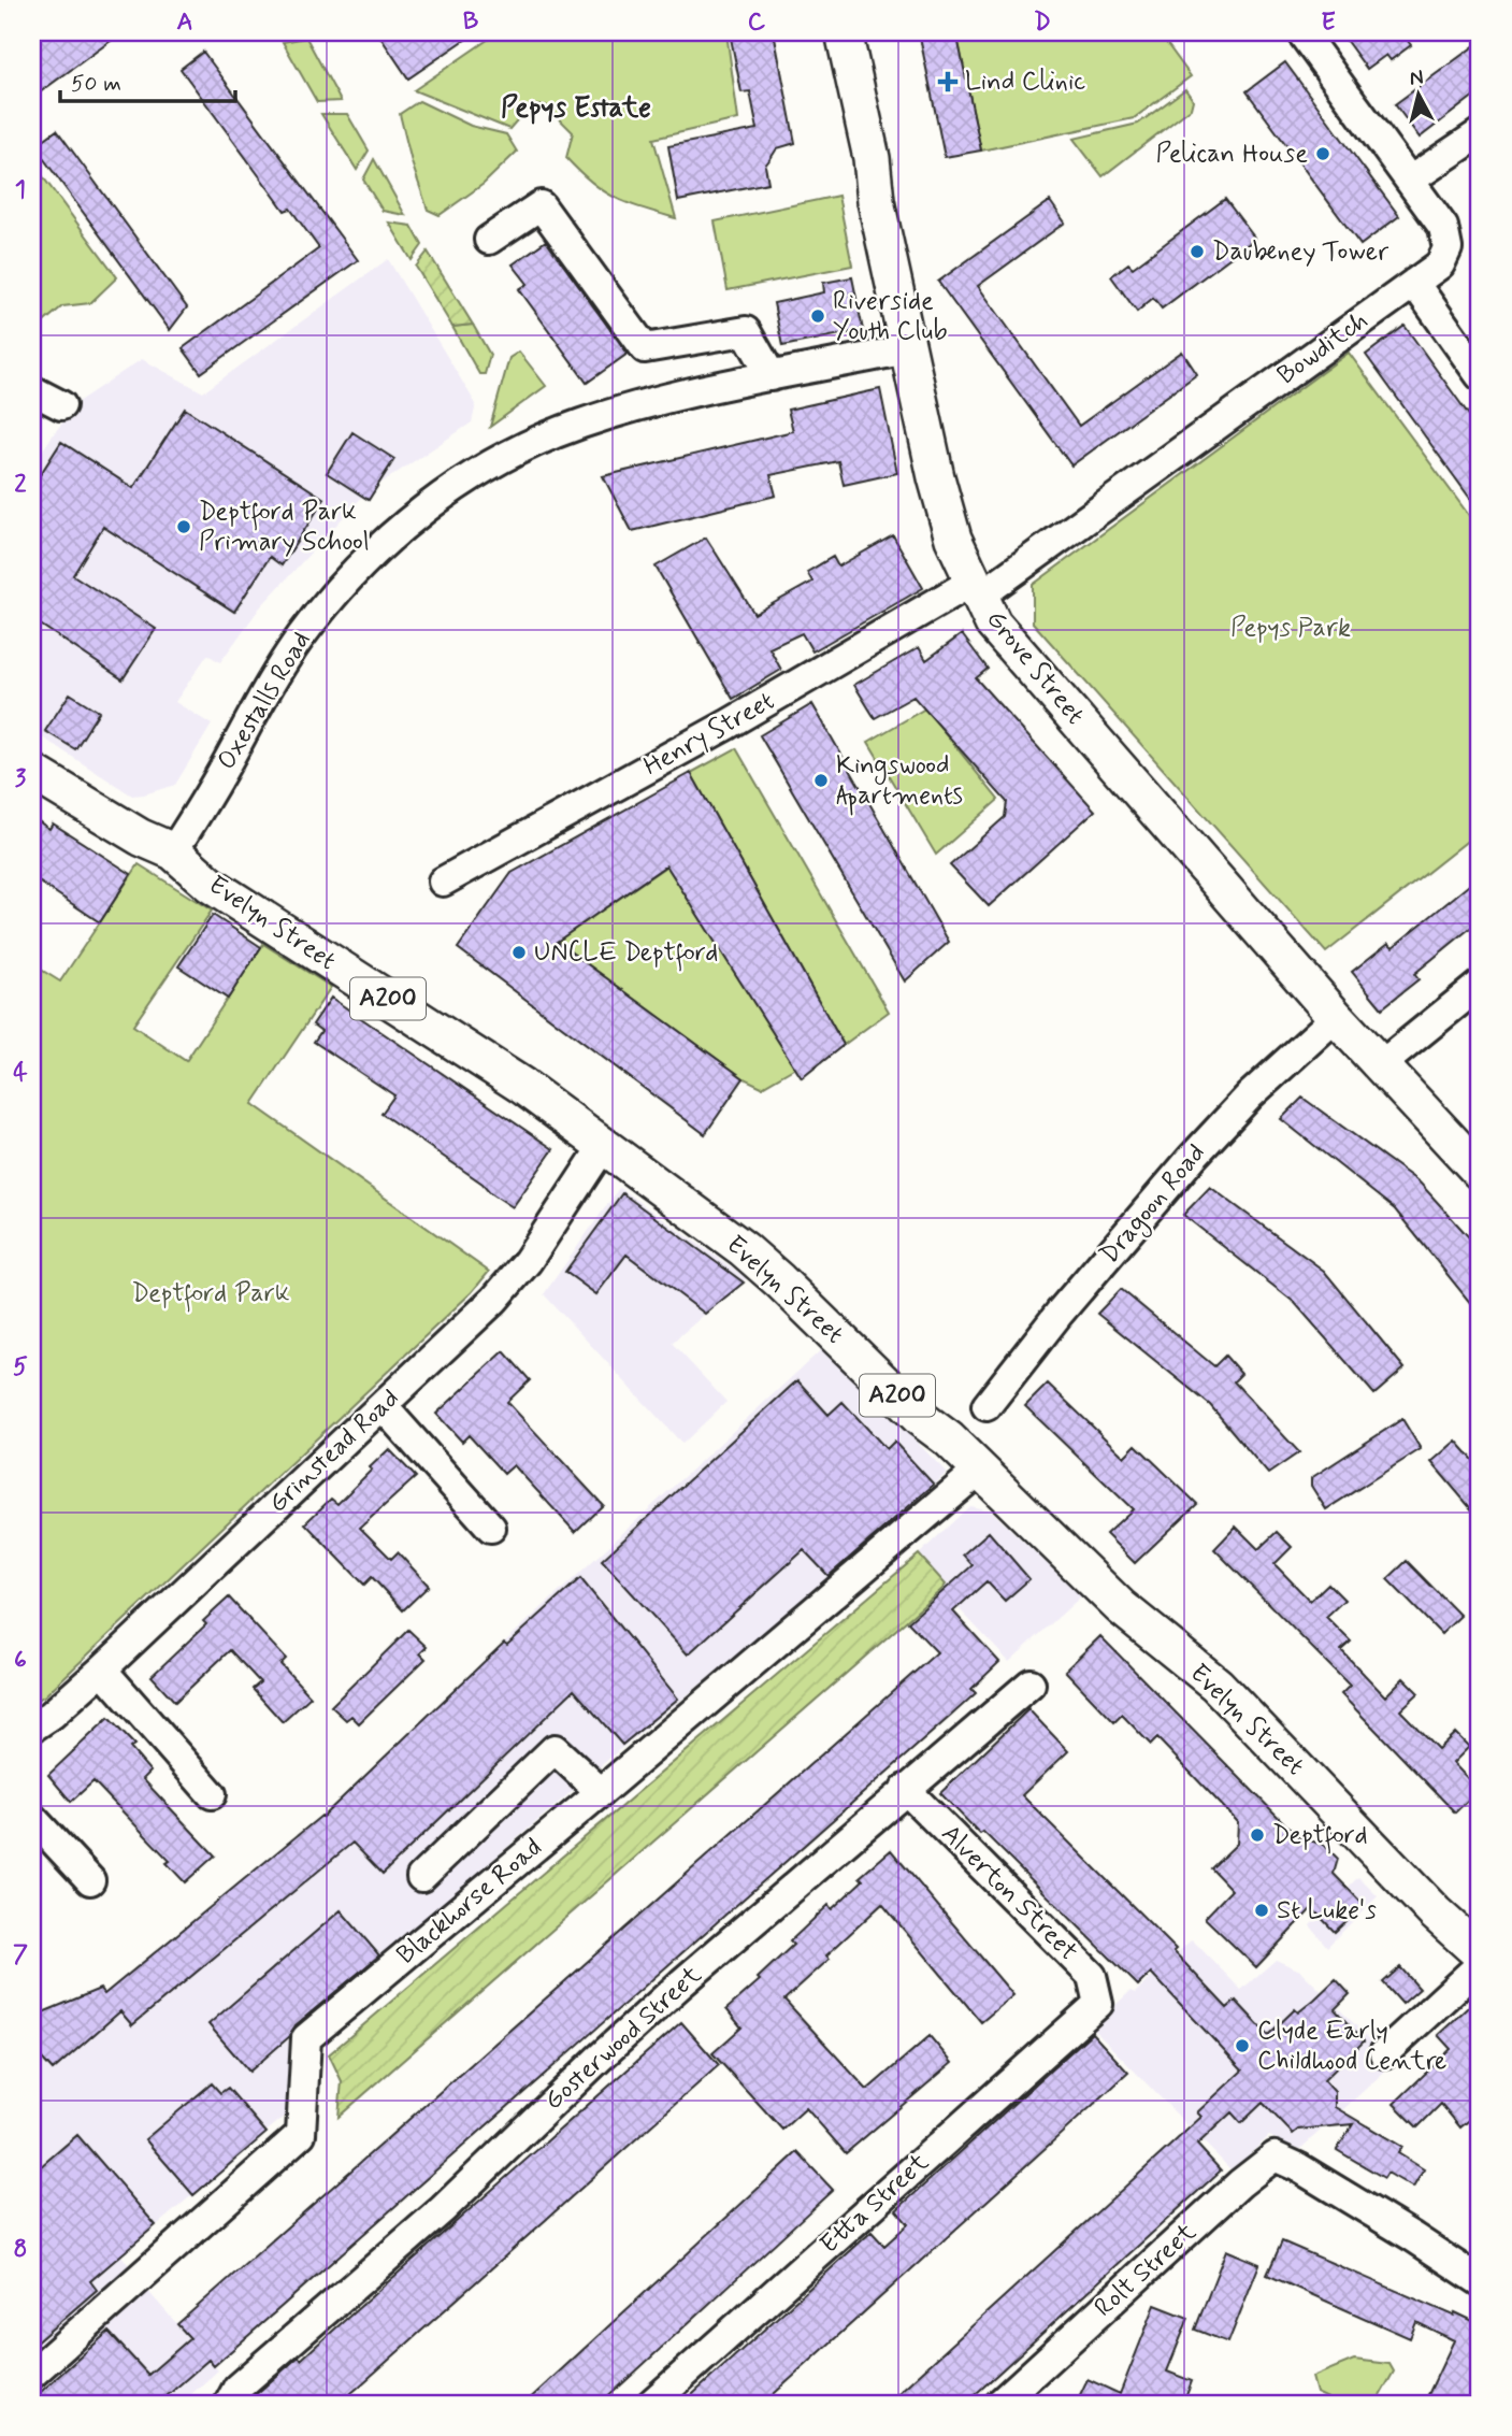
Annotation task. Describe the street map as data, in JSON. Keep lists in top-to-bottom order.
{
  "streets": {
    "main road": ["Grove Street", "Evelyn Street", "A200"],
    "street": [
      "Bowditch",
      "Oxestalls Road",
      "Henry Street",
      "Dragoon Road",
      "Grinstead Road",
      "Alverton Street",
      "Blackhorse Road",
      "Gosterwood Street",
      "Etta Street",
      "Rolt Street"
    ]
  },
  "crossings": [
    ["Bowditch", "Grove Street"],
    ["Bowditch", "Henry Street"],
    ["Grove Street", "Oxestalls Road"],
    ["Grove Street", "Henry Street"],
    ["Grove Street", "Dragoon Road"],
    ["Oxestalls Road", "Evelyn Street"],
    ["Evelyn Street", "Grinstead Road"],
    ["Evelyn Street", "Blackhorse Road"],
    ["Alverton Street", "Gosterwood Street"],
    ["Alverton Street", "Etta Street"]
  ],
  "districts": ["Pepys Estate"],
  "parks": ["Pepys Park", "Deptford Park"],
  "places": {
    "health": ["Lind Clinic"],
    "other": [
      "Pelican House",
      "Daubeney Tower",
      "Riverside Youth Club",
      "Deptford Park Primary School",
      "Kingswood Apartments",
      "UNCLE Deptford",
      "Deptford",
      "St Luke's",
      "Clyde Early Childhood Centre"
    ]
  },
  "scale_bar": "50 m",
  "north": "top",
  "grid": {
    "columns": [
      "A",
      "B",
      "C",
      "D",
      "E"
    ],
    "rows": [
      "1",
      "2",
      "3",
      "4",
      "5",
      "6",
      "7",
      "8"
    ]
  }
}
